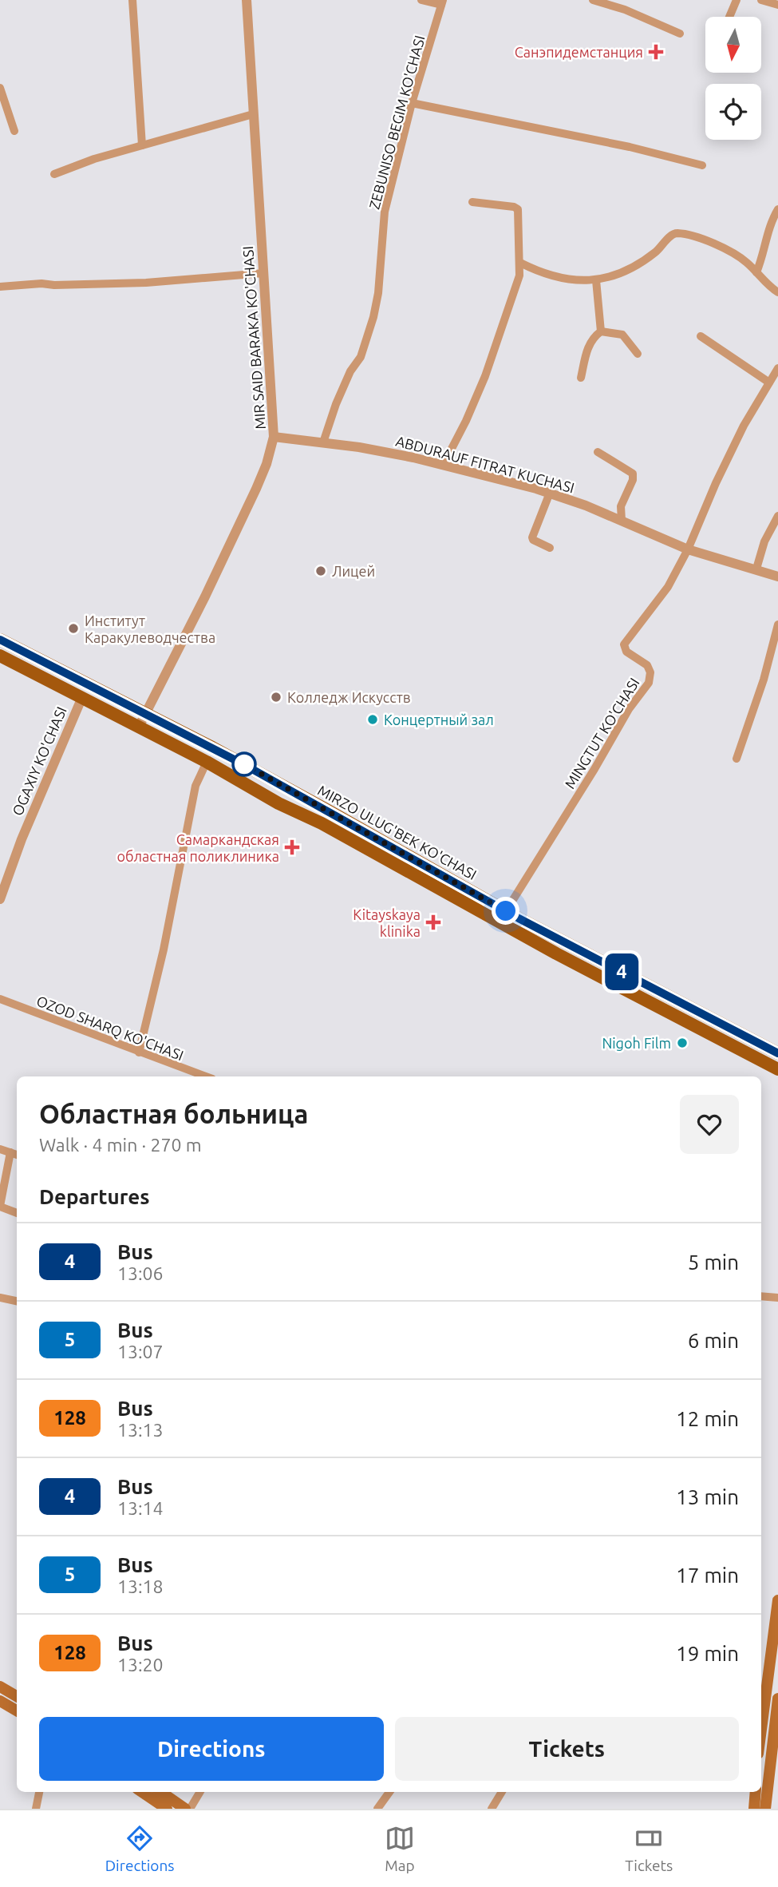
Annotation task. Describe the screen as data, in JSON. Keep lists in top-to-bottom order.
{
  "streets": {
    "main road": ["MIRZO ULUG'BEK KO'CHASI"],
    "street": [
      "ZEBUNISO BEGIM KO'CHASI",
      "MIR SAID BARAKA KO'CHASI",
      "ABDURAUF FITRAT KUCHASI",
      "MINGTUT KO'CHASI",
      "OGAXIY KO'CHASI",
      "OZOD SHARQ KO'CHASI"
    ]
  },
  "crossings": [
    ["ZEBUNISO BEGIM KO'CHASI", "ABDURAUF FITRAT KUCHASI"],
    ["MIR SAID BARAKA KO'CHASI", "ABDURAUF FITRAT KUCHASI"],
    ["MIR SAID BARAKA KO'CHASI", "MIRZO ULUG'BEK KO'CHASI"],
    ["ABDURAUF FITRAT KUCHASI", "MINGTUT KO'CHASI"],
    ["MINGTUT KO'CHASI", "MIRZO ULUG'BEK KO'CHASI"],
    ["OGAXIY KO'CHASI", "MIRZO ULUG'BEK KO'CHASI"]
  ],
  "places": {
    "health": ["Санэпидемстанция", "Самаркандская областная поликлиника", "Kitayskaya klinika"],
    "other": [
      "Лицей",
      "Институт Каракулеводчества",
      "Колледж Искусств",
      "Концертный зал",
      "Nigoh Film"
    ]
  },
  "lines": ["bus line 4"],
  "north": "bottom",
  "page": {
    "on_map": "4",
    "heading": [
      ["Областная больница", "Walk · 4 min · 270 m"],
      "Departures"
    ],
    "list": [
      {
        "mark": "4",
        "name": "Bus",
        "note": "13:06",
        "value": "5 min"
      },
      {
        "mark": "5",
        "name": "Bus",
        "note": "13:07",
        "value": "6 min"
      },
      {
        "mark": "128",
        "name": "Bus",
        "note": "13:13",
        "value": "12 min"
      },
      {
        "mark": "4",
        "name": "Bus",
        "note": "13:14",
        "value": "13 min"
      },
      {
        "mark": "5",
        "name": "Bus",
        "note": "13:18",
        "value": "17 min"
      },
      {
        "mark": "128",
        "name": "Bus",
        "note": "13:20",
        "value": "19 min"
      }
    ],
    "buttons": ["Directions", "Tickets"],
    "tabs": ["Directions", "Map", "Tickets"]
  }
}
